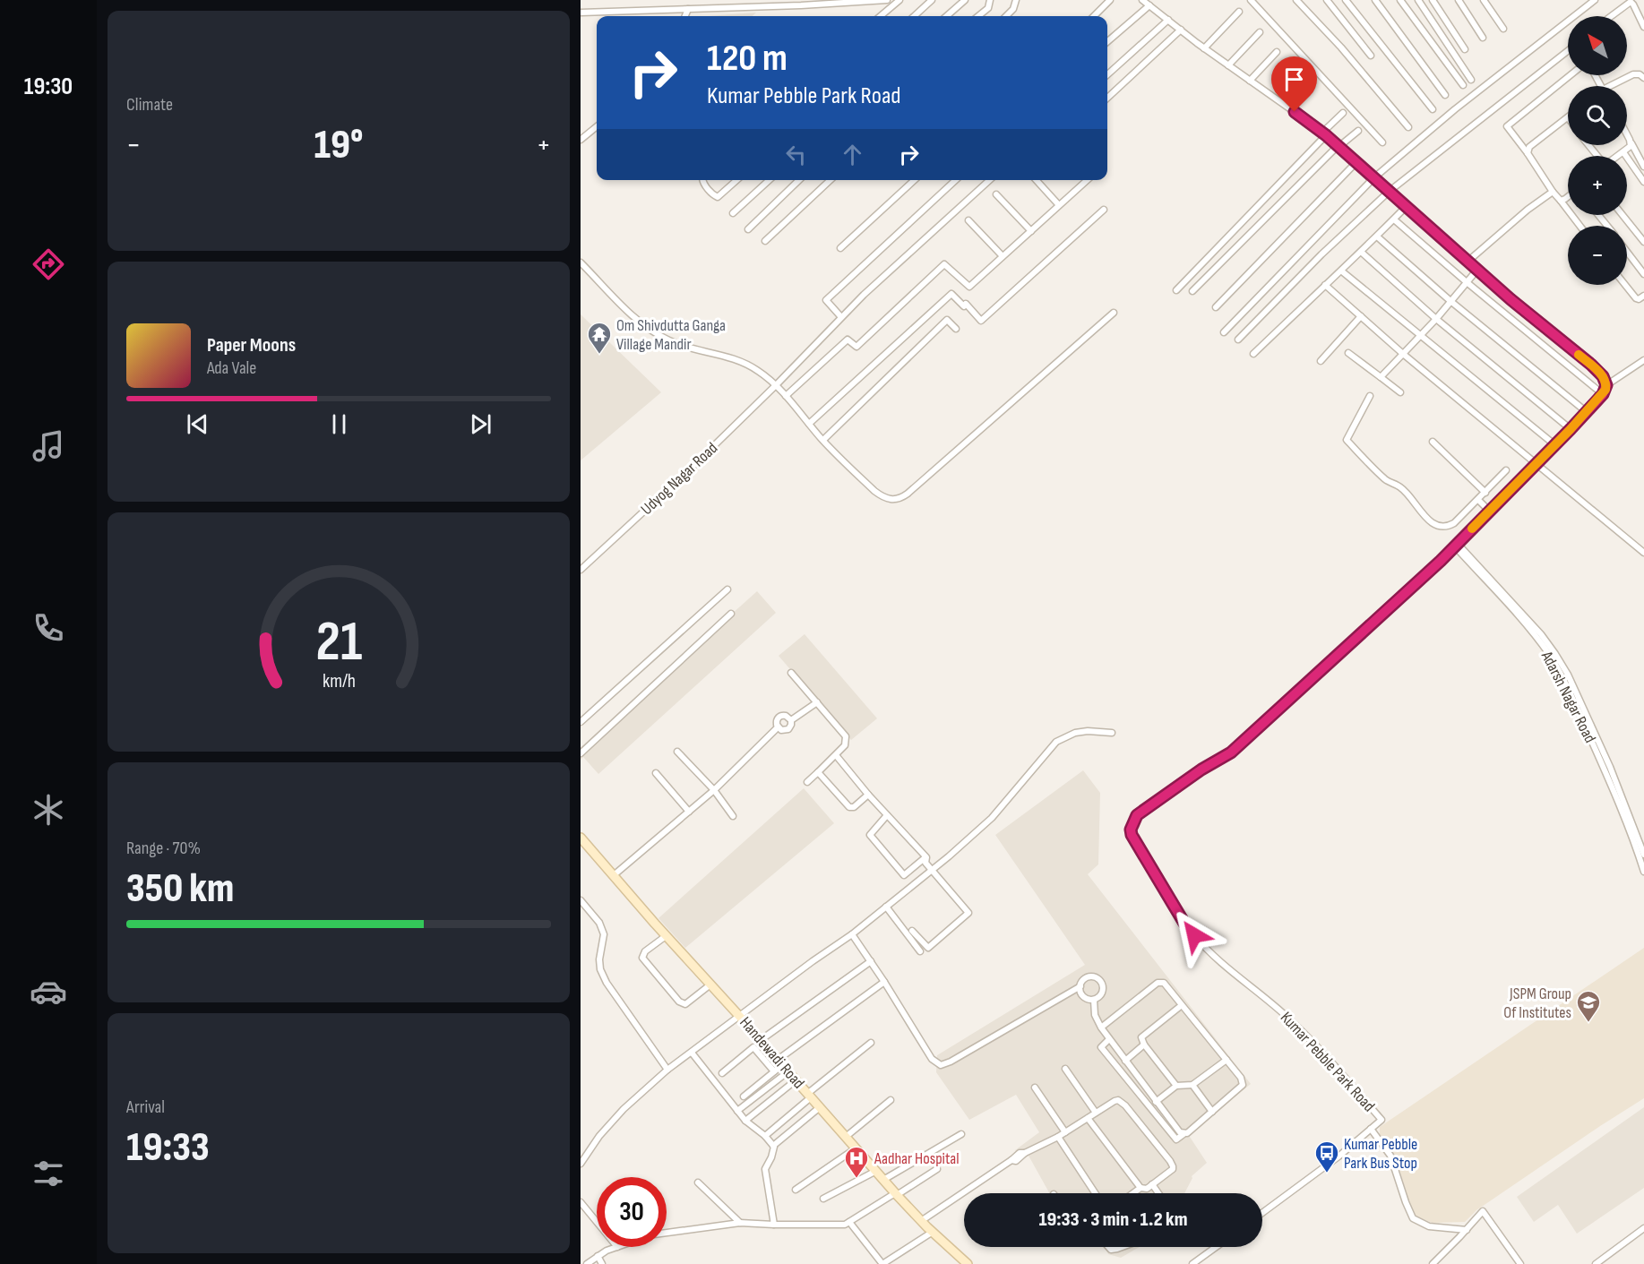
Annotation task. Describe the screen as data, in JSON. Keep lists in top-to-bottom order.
{
  "streets": {
    "main road": ["Handewadi Road"],
    "street": ["Udyog Nagar Road", "Adarsh Nagar Road", "Kumar Pebble Park Road"]
  },
  "crossings": [
    ["Adarsh Nagar Road", "Kumar Pebble Park Road"]
  ],
  "places": {
    "temple": ["Om Shivdutta Ganga Village Mandir"],
    "school or university": ["JSPM Group Of Institutes"],
    "bus stop": ["Kumar Pebble Park Bus Stop"],
    "hospital": ["Aadhar Hospital"]
  },
  "north": "top left",
  "page": {
    "tabs": "19:30",
    "tile": [
      "Climate",
      ["Range · 70%", "350 km"],
      ["Arrival", "19:33"]
    ],
    "map_buttons": ["+", "−"],
    "turn": ["120 m", "Kumar Pebble Park Road"],
    "heat": ["−", "19°", "+"],
    "song": ["Paper Moons", "Ada Vale"],
    "limit": "30",
    "trip": "19:33 · 3 min · 1.2 km",
    "gauge": ["21", "km/h"]
  }
}
